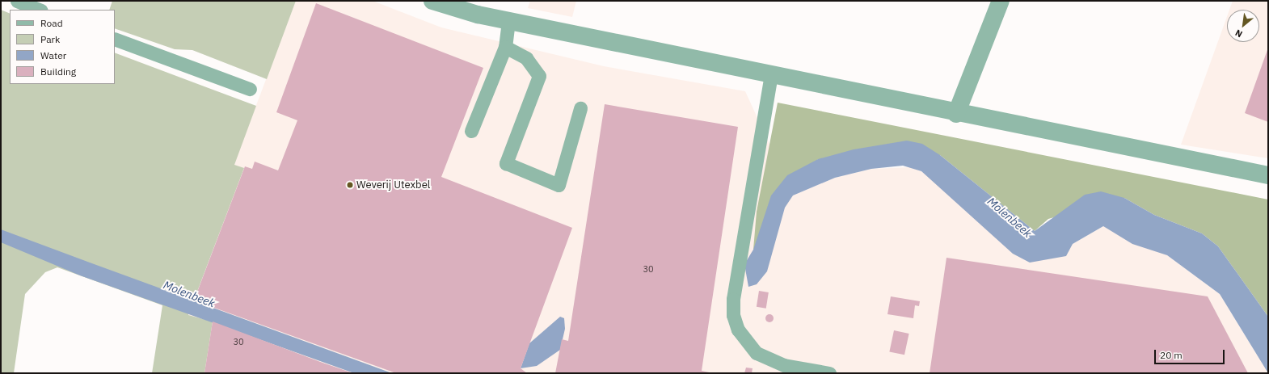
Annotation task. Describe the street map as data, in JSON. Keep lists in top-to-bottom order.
{
  "water": ["Molenbeek"],
  "places": ["Weverij Utexbel"],
  "house_numbers": ["30", "30"],
  "legend": [
    "Road",
    "Park",
    "Water",
    "Building"
  ],
  "scale_bar": "20 m",
  "north": "bottom left"
}
